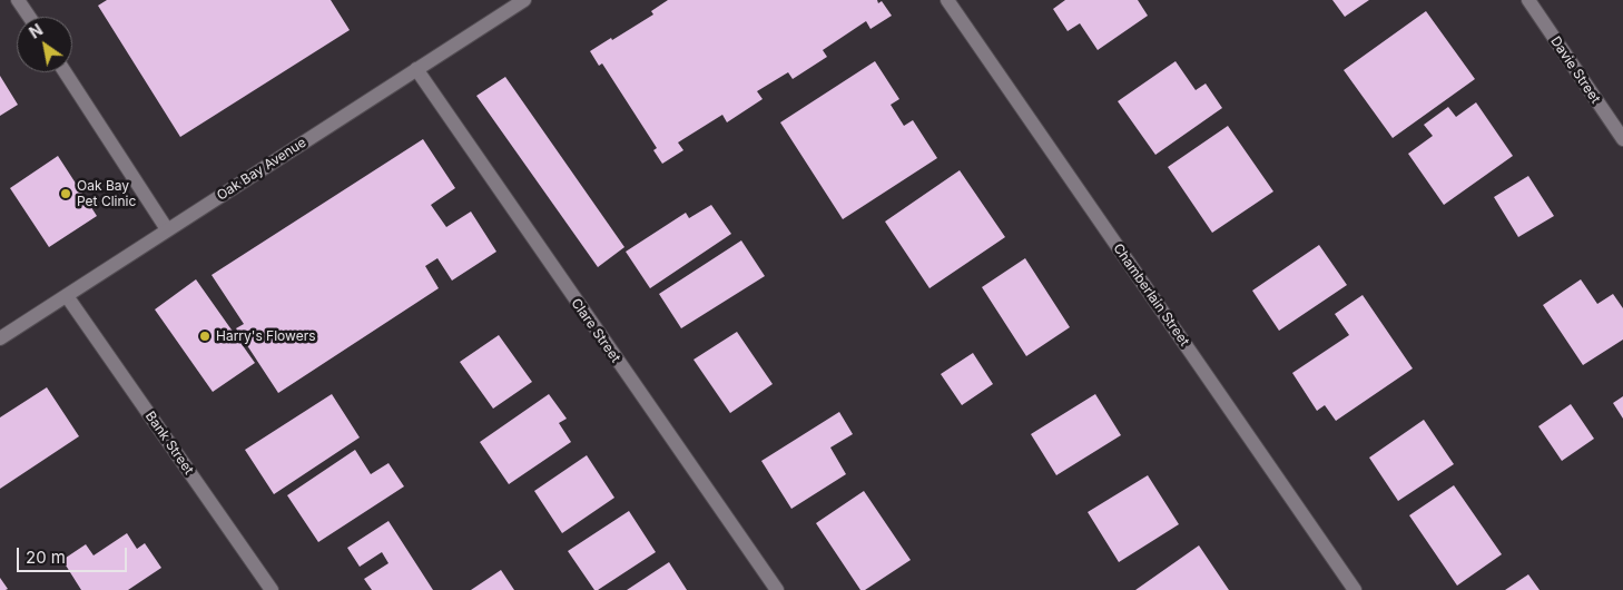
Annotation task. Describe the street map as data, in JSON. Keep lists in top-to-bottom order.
{
  "streets": {
    "street": [
      "Davie Street",
      "Oak Bay Avenue",
      "Chamberlain Street",
      "Clare Street",
      "Bank Street"
    ]
  },
  "crossings": [
    ["Oak Bay Avenue", "Clare Street"],
    ["Oak Bay Avenue", "Bank Street"]
  ],
  "places": ["Oak Bay Pet Clinic", "Harry's Flowers"],
  "scale_bar": "20 m",
  "north": "top left"
}
